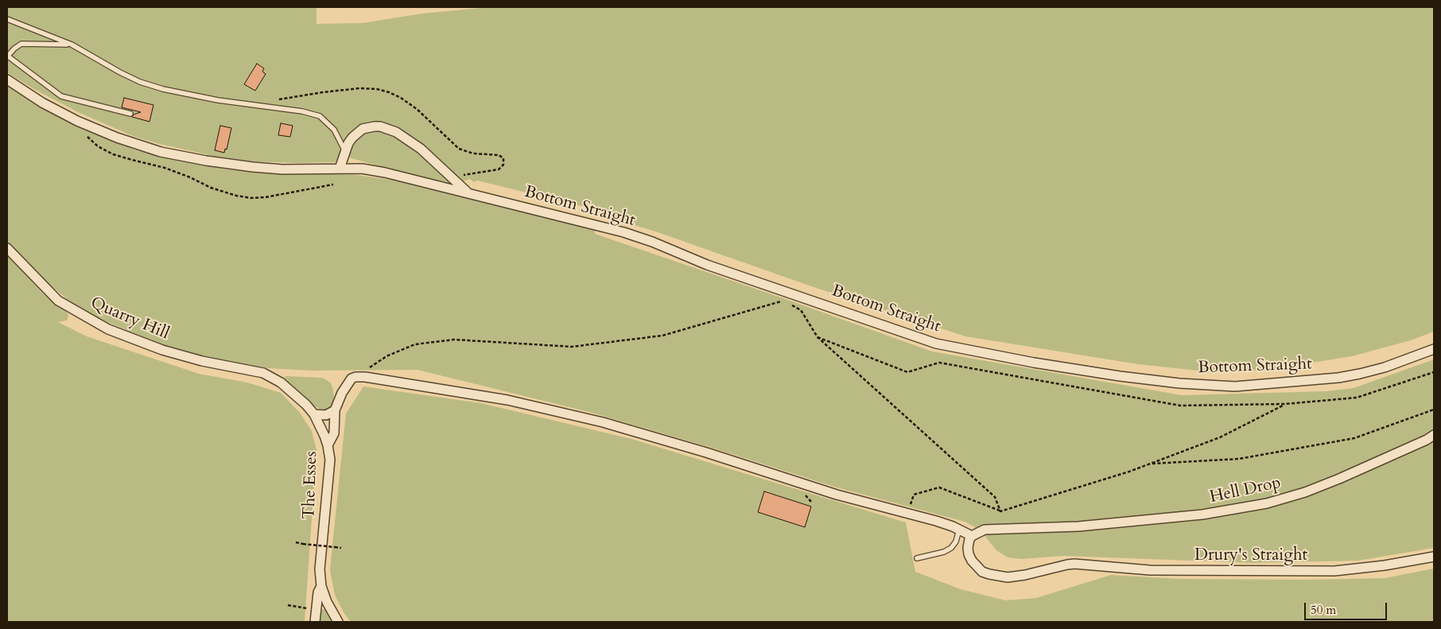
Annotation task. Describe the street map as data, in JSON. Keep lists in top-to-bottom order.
{
  "streets": {
    "street": [
      "Bottom Straight",
      "Quarry Hill",
      "The Esses",
      "Hell Drop",
      "Drury's Straight"
    ]
  },
  "crossings": [
    ["Quarry Hill", "The Esses"],
    ["Hell Drop", "Drury's Straight"]
  ],
  "scale_bar": "50 m"
}
